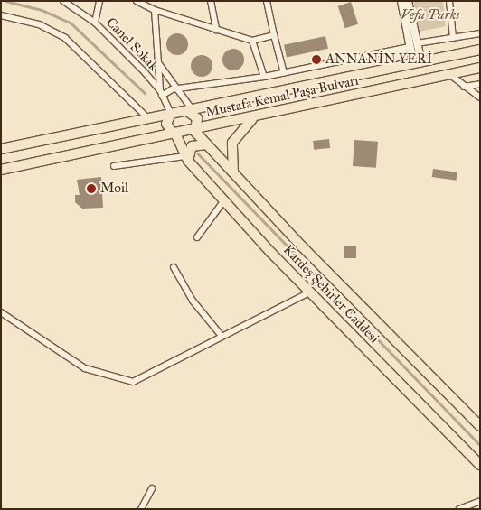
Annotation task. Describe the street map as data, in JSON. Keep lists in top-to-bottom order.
{
  "streets": {
    "main road": ["Mustafa Kemal Paşa Bulvarı", "Kardeş Şehirler Caddesi"],
    "street": ["Canel Sokak"]
  },
  "crossings": [
    ["Canel Sokak", "Mustafa Kemal Paşa Bulvarı"],
    ["Canel Sokak", "Kardeş Şehirler Caddesi"],
    ["Mustafa Kemal Paşa Bulvarı", "Kardeş Şehirler Caddesi"]
  ],
  "parks": ["Vefa Parkı"],
  "places": ["ANNANİN YERİ", "Moil"]
}
